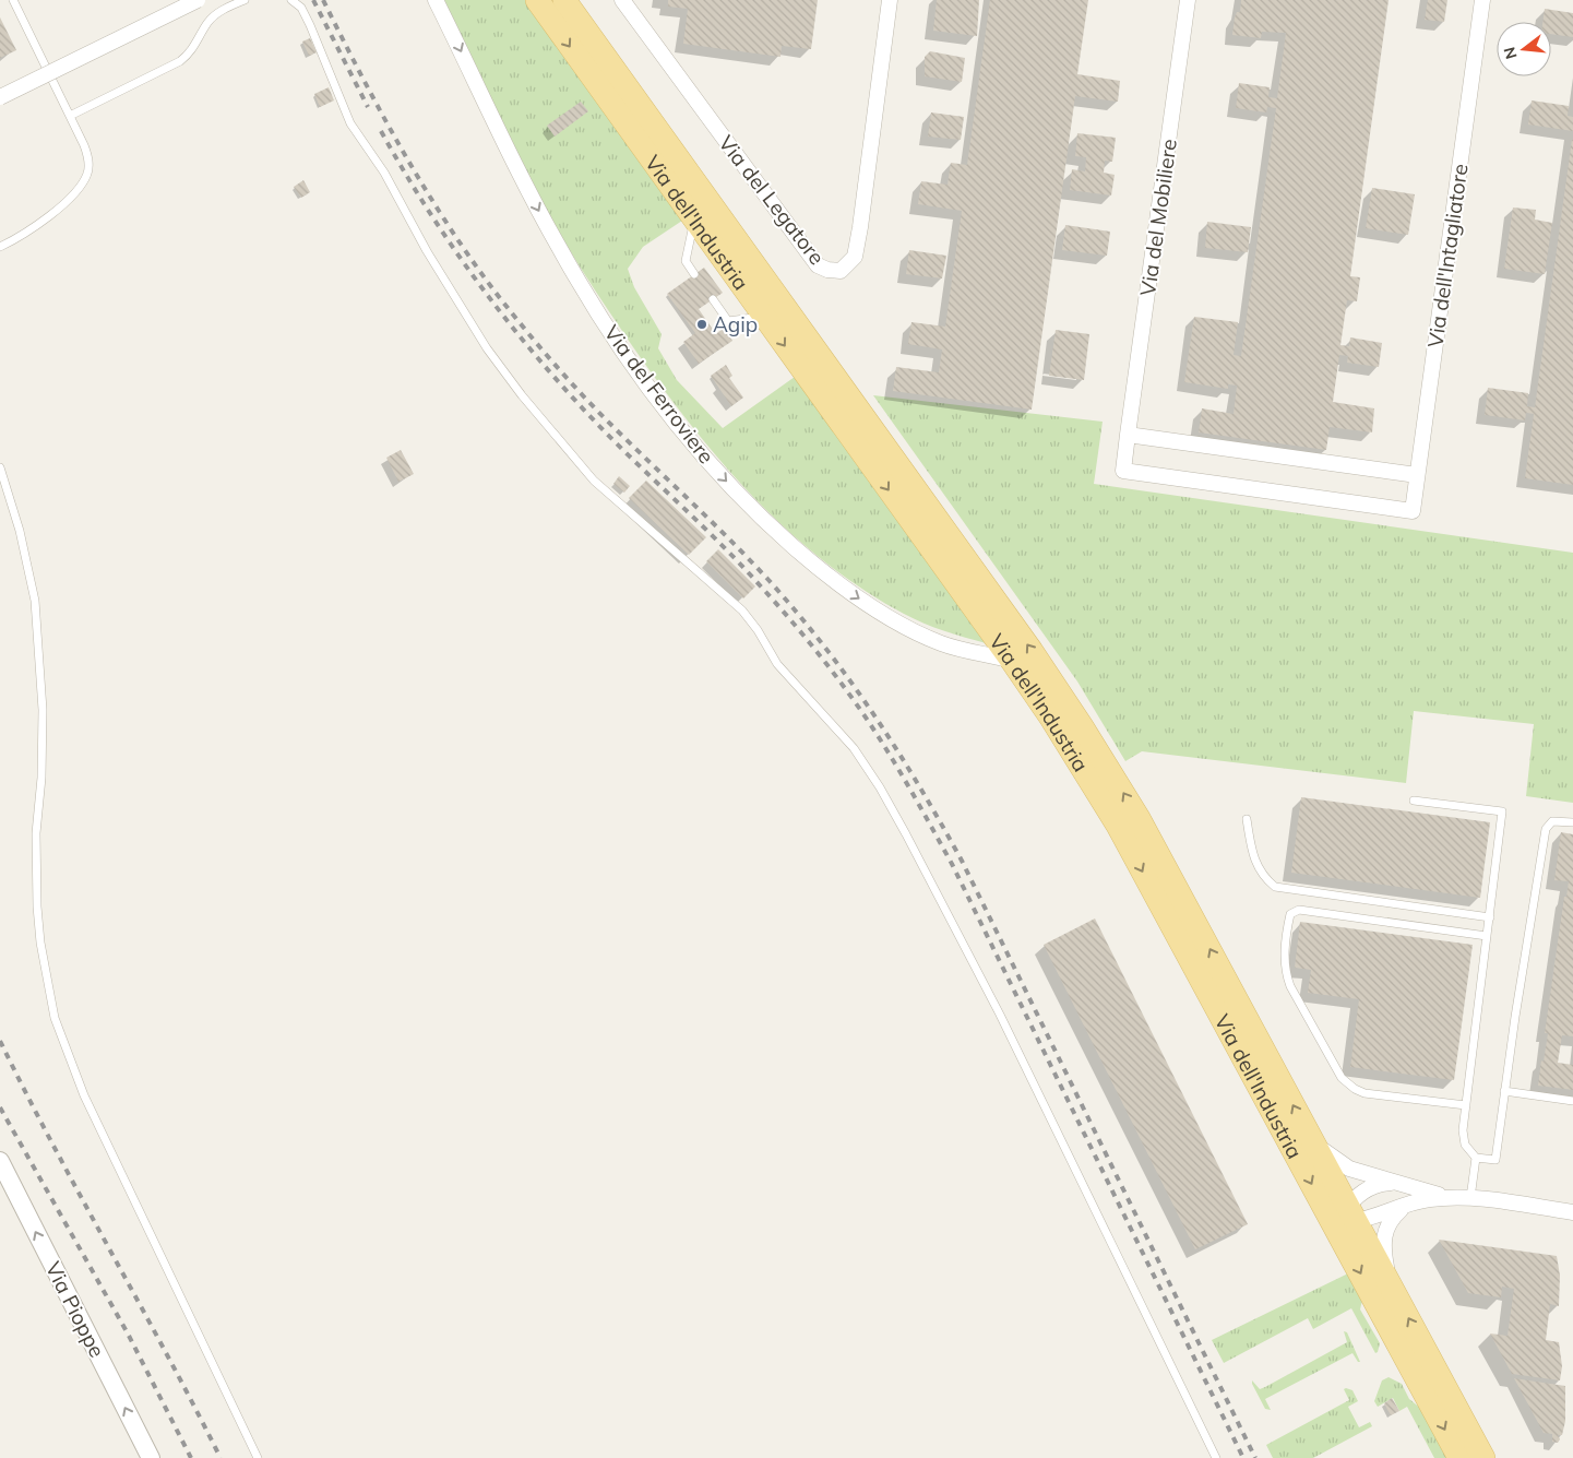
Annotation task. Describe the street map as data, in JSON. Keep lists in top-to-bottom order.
{
  "streets": {
    "main road": ["Via dell'Industria"],
    "street": [
      "Via del Legatore",
      "Via del Mobiliere",
      "Via dell'Intagliatore",
      "Via del Ferroviere",
      "Via Pioppe"
    ]
  },
  "crossings": [
    ["Via del Mobiliere", "Via dell'Intagliatore"],
    ["Via dell'Industria", "Via del Ferroviere"]
  ],
  "one_way": ["Via del Ferroviere", "Via Pioppe"],
  "places": ["Agip"],
  "north": "left"
}
